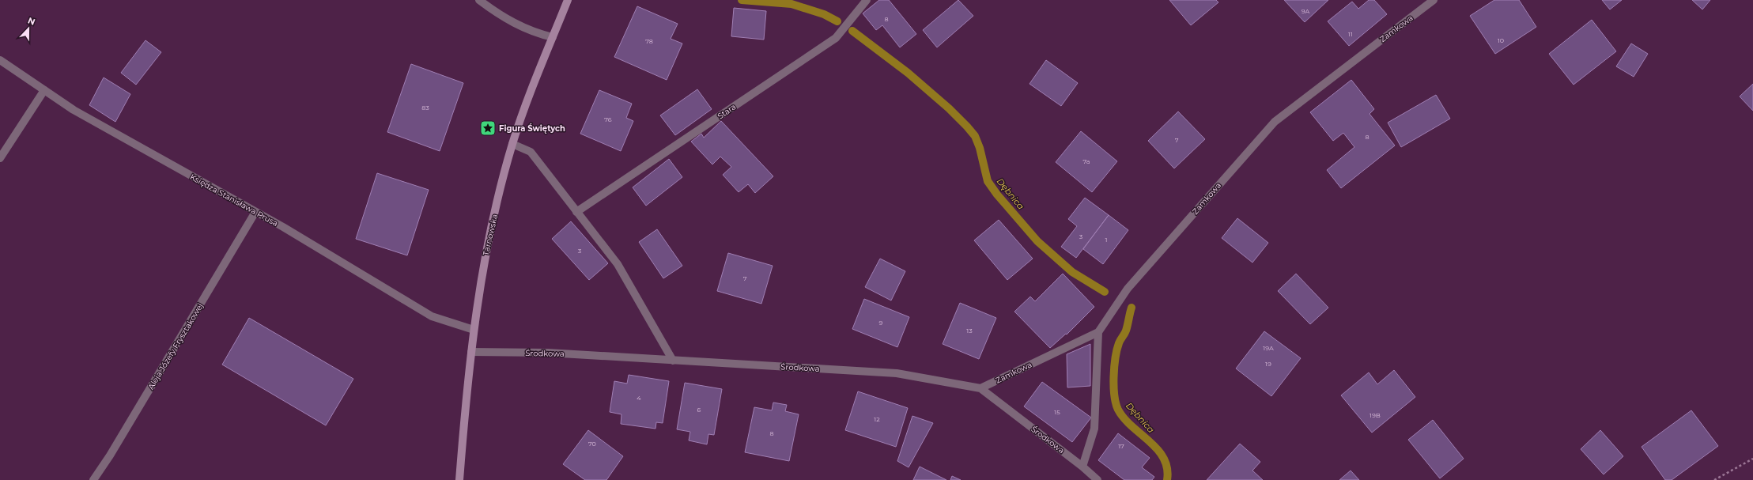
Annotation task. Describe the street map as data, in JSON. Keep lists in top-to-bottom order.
{
  "streets": {
    "main road": ["Tarnowska"],
    "street": [
      "Zamkowa",
      "Stara",
      "Księdza Stanisława Prusa",
      "Aleja Józefy Frysztakowej",
      "Środkowa"
    ]
  },
  "crossings": [
    ["Zamkowa", "Środkowa"],
    ["Księdza Stanisława Prusa", "Tarnowska"],
    ["Księdza Stanisława Prusa", "Aleja Józefy Frysztakowej"],
    ["Tarnowska", "Środkowa"]
  ],
  "water": ["Dębnica"],
  "places": {
    "place": ["Figura Świętych"]
  },
  "house_numbers": [
    "9A",
    "8",
    "11",
    "10",
    "78",
    "83",
    "76",
    "8",
    "7",
    "7a",
    "3",
    "1",
    "3",
    "7",
    "9",
    "13",
    "19A",
    "19",
    "4",
    "6",
    "15",
    "19B",
    "12",
    "8",
    "70",
    "17"
  ],
  "north": "top"
}
